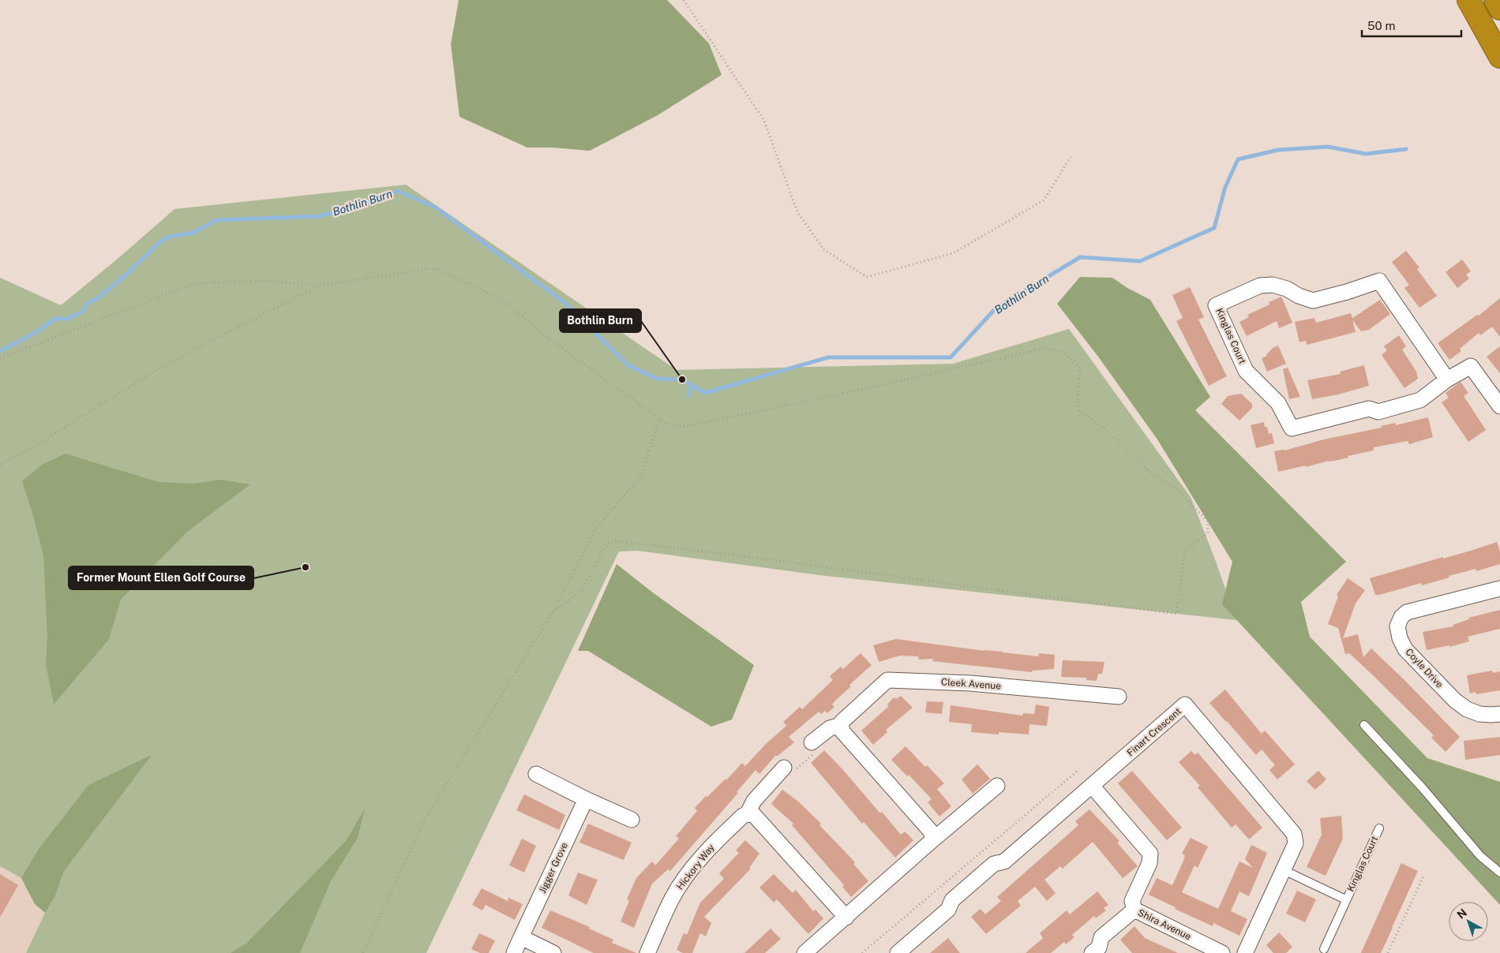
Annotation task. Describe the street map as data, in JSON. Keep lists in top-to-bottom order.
{
  "streets": {
    "street": [
      "Kinglas Court",
      "Coyle Drive",
      "Cleek Avenue",
      "Finart Crescent",
      "Hickory Way",
      "Jigger Grove",
      "Shira Avenue"
    ]
  },
  "crossings": [
    ["Kinglas Court", "Finart Crescent"],
    ["Finart Crescent", "Shira Avenue"]
  ],
  "water": ["Bothlin Burn"],
  "places": ["Bothlin Burn", "Former Mount Ellen Golf Course"],
  "scale_bar": "50 m",
  "north": "top left"
}
